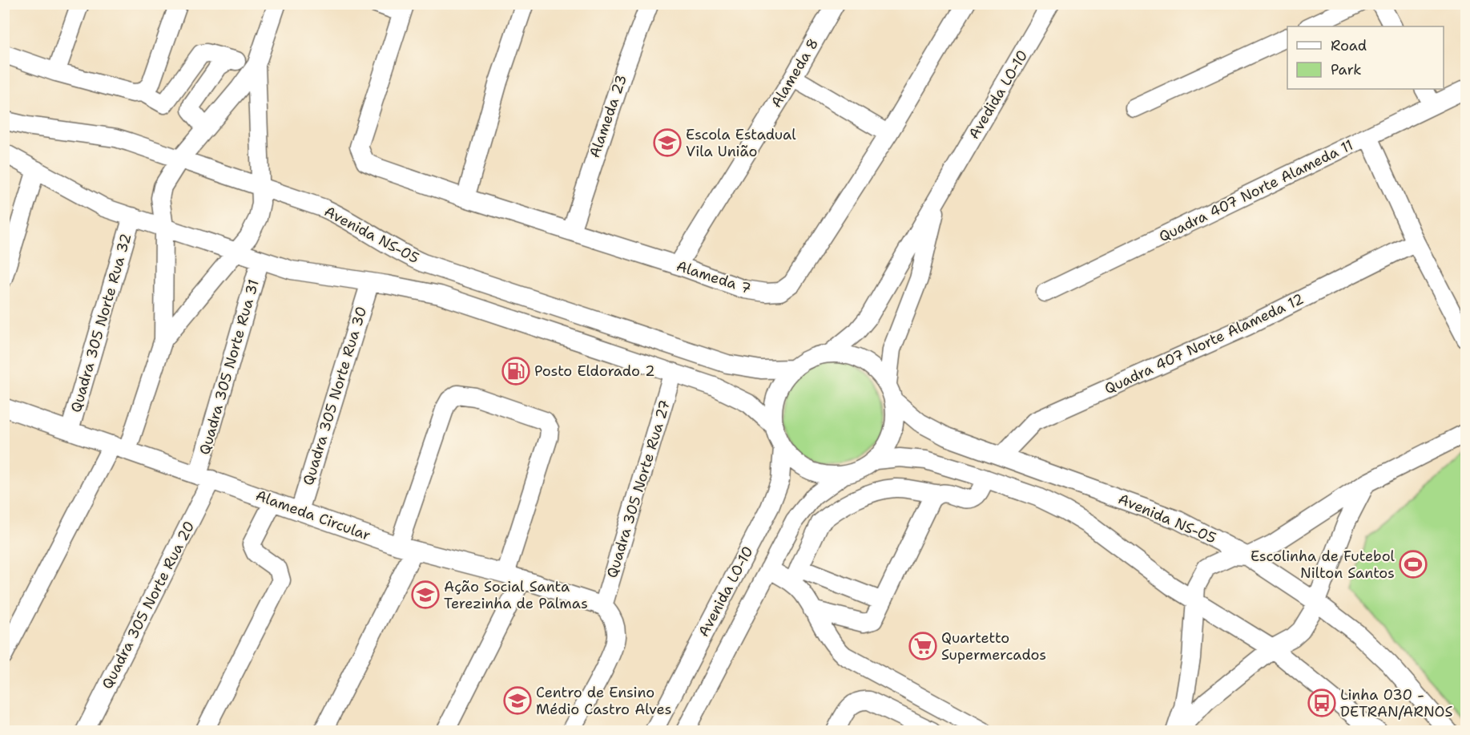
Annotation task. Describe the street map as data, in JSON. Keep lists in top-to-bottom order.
{
  "streets": {
    "street": [
      "Alameda 8",
      "Avedida LO-10",
      "Alameda 23",
      "Quadra 407 Norte Alameda 11",
      "Avenida NS-05",
      "Alameda 7",
      "Quadra 305 Norte Rua 32",
      "Quadra 407 Norte Alameda 12",
      "Quadra 305 Norte Rua 31",
      "Quadra 305 Norte Rua 30",
      "Quadra 305 Norte Rua 27",
      "Alameda Circular",
      "Avenida LO-10",
      "Quadra 305 Norte Rua 20"
    ]
  },
  "crossings": [
    ["Alameda 8", "Alameda 7"],
    ["Avedida LO-10", "Avenida NS-05"],
    ["Avedida LO-10", "Avenida LO-10"],
    ["Alameda 23", "Alameda 7"],
    ["Avenida NS-05", "Quadra 305 Norte Rua 32"],
    ["Avenida NS-05", "Quadra 407 Norte Alameda 12"],
    ["Avenida NS-05", "Quadra 305 Norte Rua 31"],
    ["Avenida NS-05", "Quadra 305 Norte Rua 30"],
    ["Avenida NS-05", "Quadra 305 Norte Rua 27"],
    ["Avenida NS-05", "Avenida LO-10"],
    ["Quadra 305 Norte Rua 32", "Alameda Circular"],
    ["Quadra 305 Norte Rua 31", "Alameda Circular"],
    ["Quadra 305 Norte Rua 31", "Quadra 305 Norte Rua 20"],
    ["Quadra 305 Norte Rua 30", "Alameda Circular"],
    ["Quadra 305 Norte Rua 27", "Alameda Circular"],
    ["Alameda Circular", "Quadra 305 Norte Rua 20"]
  ],
  "places": {
    "school or university": ["Escola Estadual Vila União", "Ação Social Santa Terezinha de Palmas", "Centro de Ensino Médio Castro Alves"],
    "fuel station": ["Posto Eldorado 2"],
    "sports": ["Escolinha de Futebol Nilton Santos"],
    "supermarket": ["Quartetto Supermercados"],
    "bus stop": ["Linha 030 - DETRAN/ARNOS"]
  },
  "legend": ["Road", "Park"]
}
